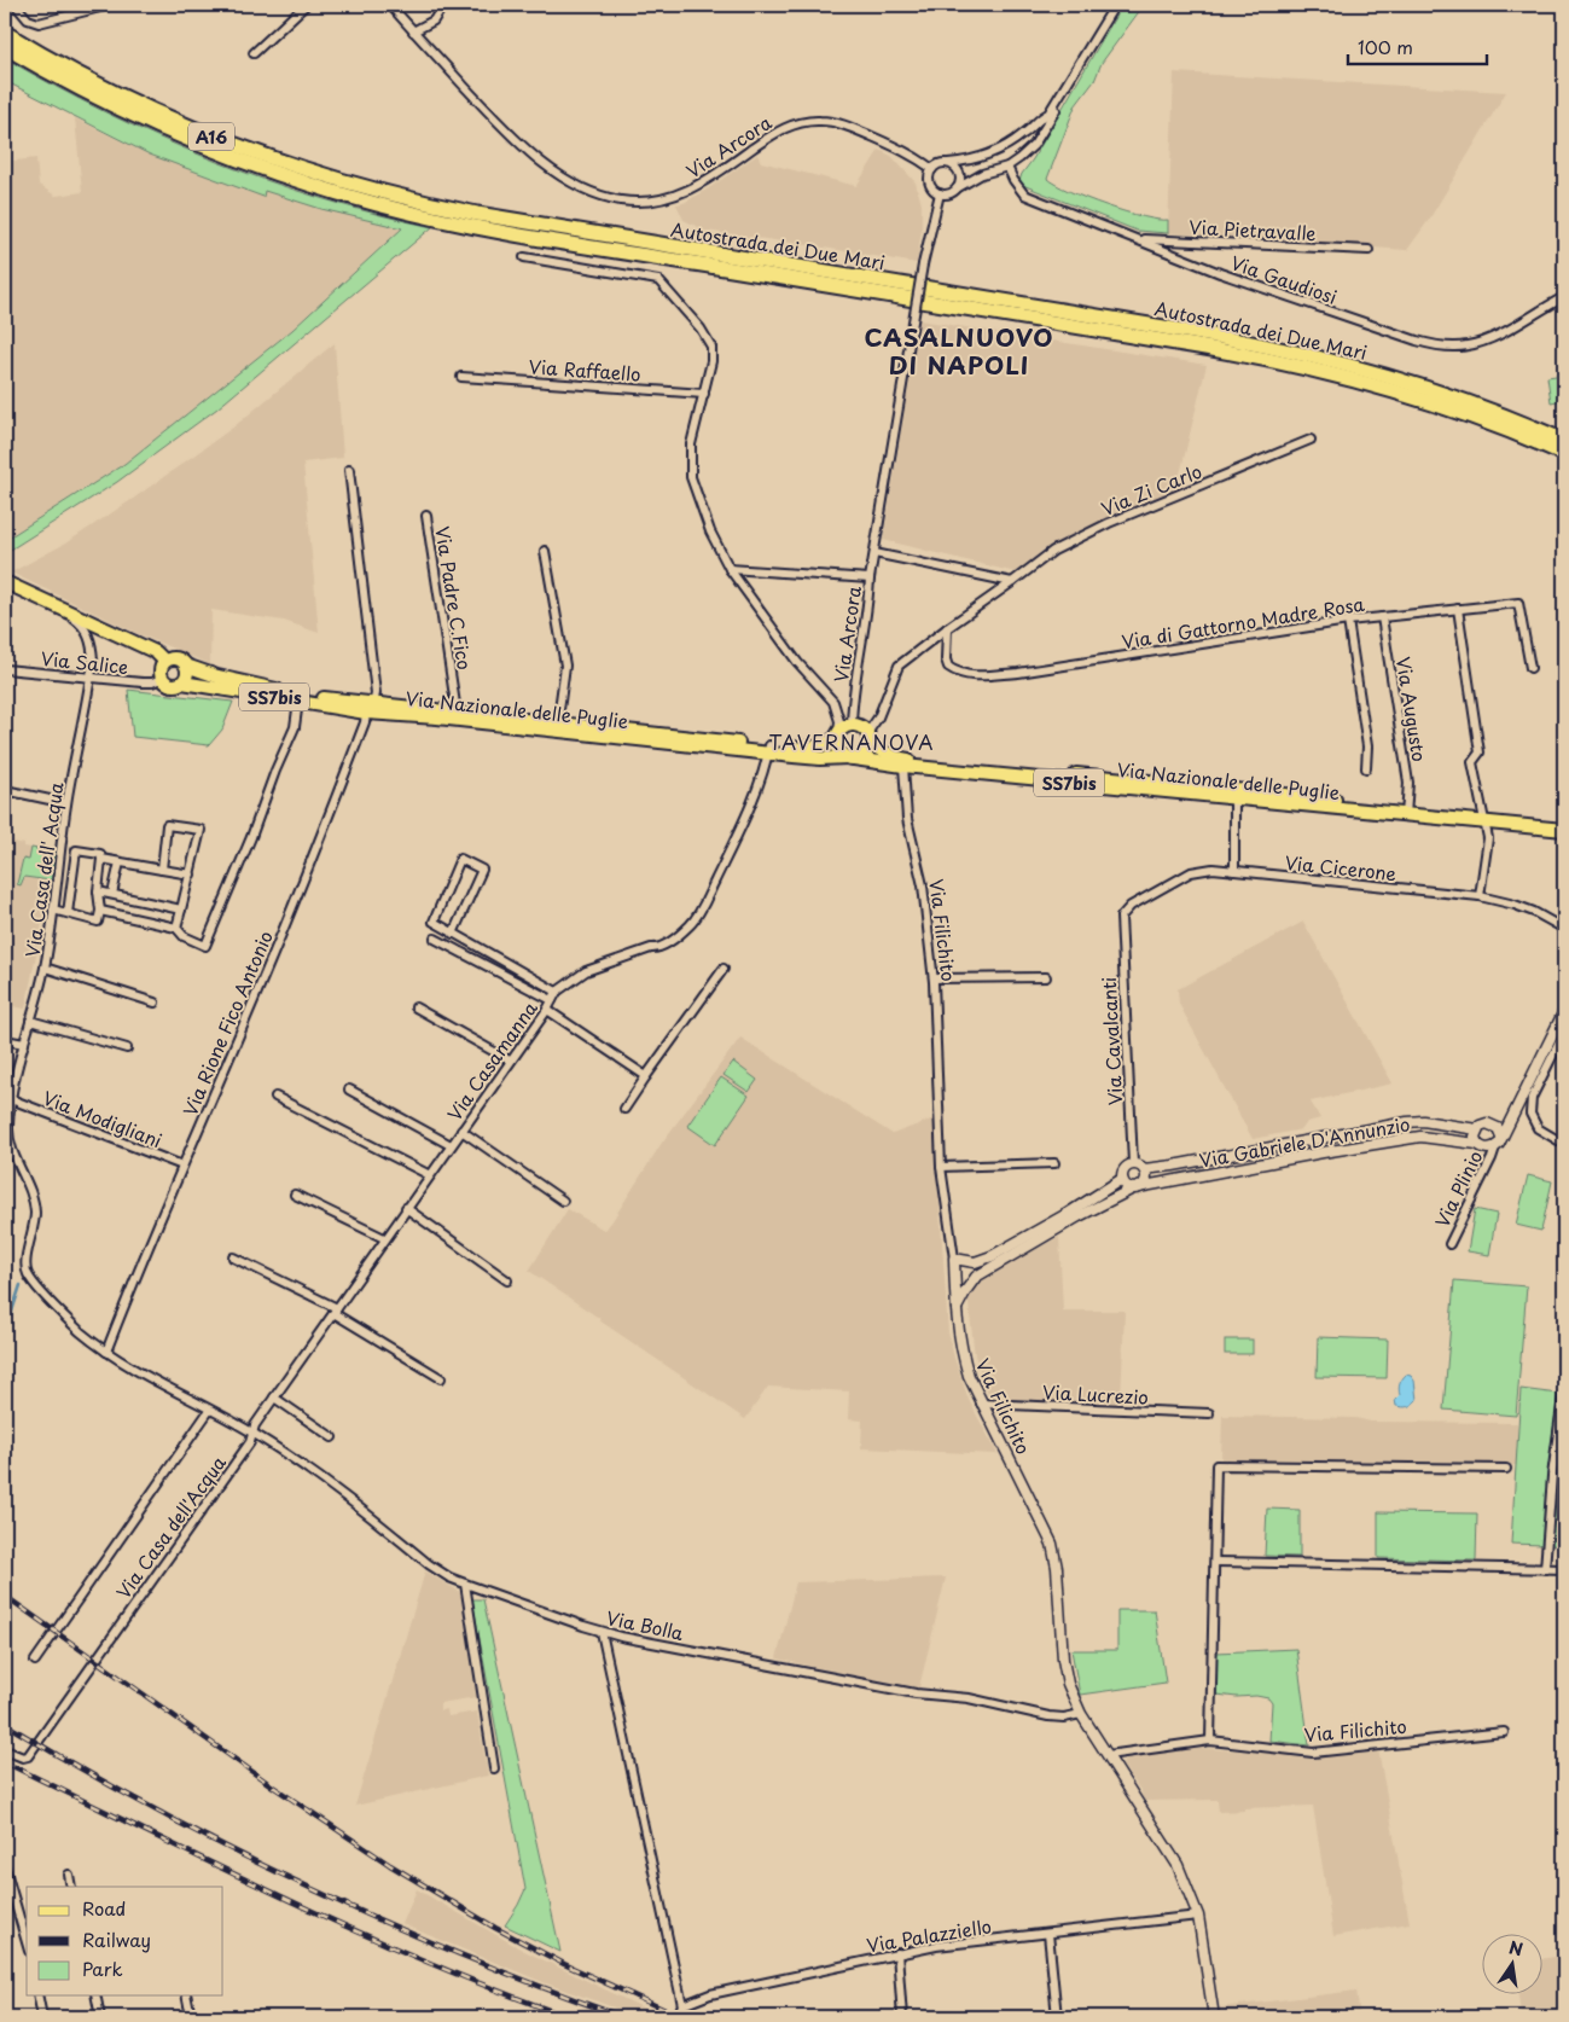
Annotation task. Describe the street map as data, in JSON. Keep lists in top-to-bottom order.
{
  "streets": {
    "highway": ["A16", "Autostrada dei Due Mari"],
    "main road": ["SS7bis", "Via Nazionale delle Puglie"],
    "street": [
      "Via Arcora",
      "Via Pietravalle",
      "Via Gaudiosi",
      "Via Raffaello",
      "Via Zi Carlo",
      "Via Padre C.Fico",
      "Via di Gattorno Madre Rosa",
      "Via Salice",
      "Via Augusto",
      "Via Cicerone",
      "Via Casa dell' Acqua",
      "Via Filichito",
      "Via Rione Fico Antonio",
      "Via Cavalcanti",
      "Via Casamanna",
      "Via Modigliani",
      "Via Gabriele D'Annunzio",
      "Via Plinio",
      "Via Lucrezio",
      "Via Casa dell'Acqua",
      "Via Bolla",
      "Via Palazziello"
    ]
  },
  "crossings": [
    ["Via Arcora", "Via Zi Carlo"],
    ["Via Arcora", "SS7bis"],
    ["Via Arcora", "Via Nazionale delle Puglie"],
    ["Via Pietravalle", "Via Gaudiosi"],
    ["Via Zi Carlo", "Via di Gattorno Madre Rosa"],
    ["Via Zi Carlo", "SS7bis"],
    ["Via Zi Carlo", "Via Nazionale delle Puglie"],
    ["Via Padre C.Fico", "Via Nazionale delle Puglie"],
    ["Via di Gattorno Madre Rosa", "Via Augusto"],
    ["Via Salice", "SS7bis"],
    ["Via Salice", "Via Nazionale delle Puglie"],
    ["Via Salice", "Via Casa dell' Acqua"],
    ["SS7bis", "Via Nazionale delle Puglie"],
    ["SS7bis", "Via Casa dell' Acqua"],
    ["Via Nazionale delle Puglie", "Via Augusto"],
    ["Via Nazionale delle Puglie", "Via Filichito"],
    ["Via Nazionale delle Puglie", "Via Rione Fico Antonio"],
    ["Via Nazionale delle Puglie", "Via Casamanna"],
    ["Via Cicerone", "Via Cavalcanti"],
    ["Via Casa dell' Acqua", "Via Rione Fico Antonio"],
    ["Via Casa dell' Acqua", "Via Modigliani"],
    ["Via Filichito", "Via Gabriele D'Annunzio"],
    ["Via Filichito", "Via Lucrezio"],
    ["Via Filichito", "Via Bolla"],
    ["Via Filichito", "Via Palazziello"],
    ["Via Rione Fico Antonio", "Via Modigliani"],
    ["Via Cavalcanti", "Via Gabriele D'Annunzio"],
    ["Via Casamanna", "Via Casa dell'Acqua"],
    ["Via Casamanna", "Via Bolla"],
    ["Via Gabriele D'Annunzio", "Via Plinio"],
    ["Via Casa dell'Acqua", "Via Bolla"]
  ],
  "districts": ["CASALNUOVO DI NAPOLI", "TAVERNANOVA"],
  "legend": ["Road", "Railway", "Park"],
  "scale_bar": "100 m",
  "north": "top"
}
